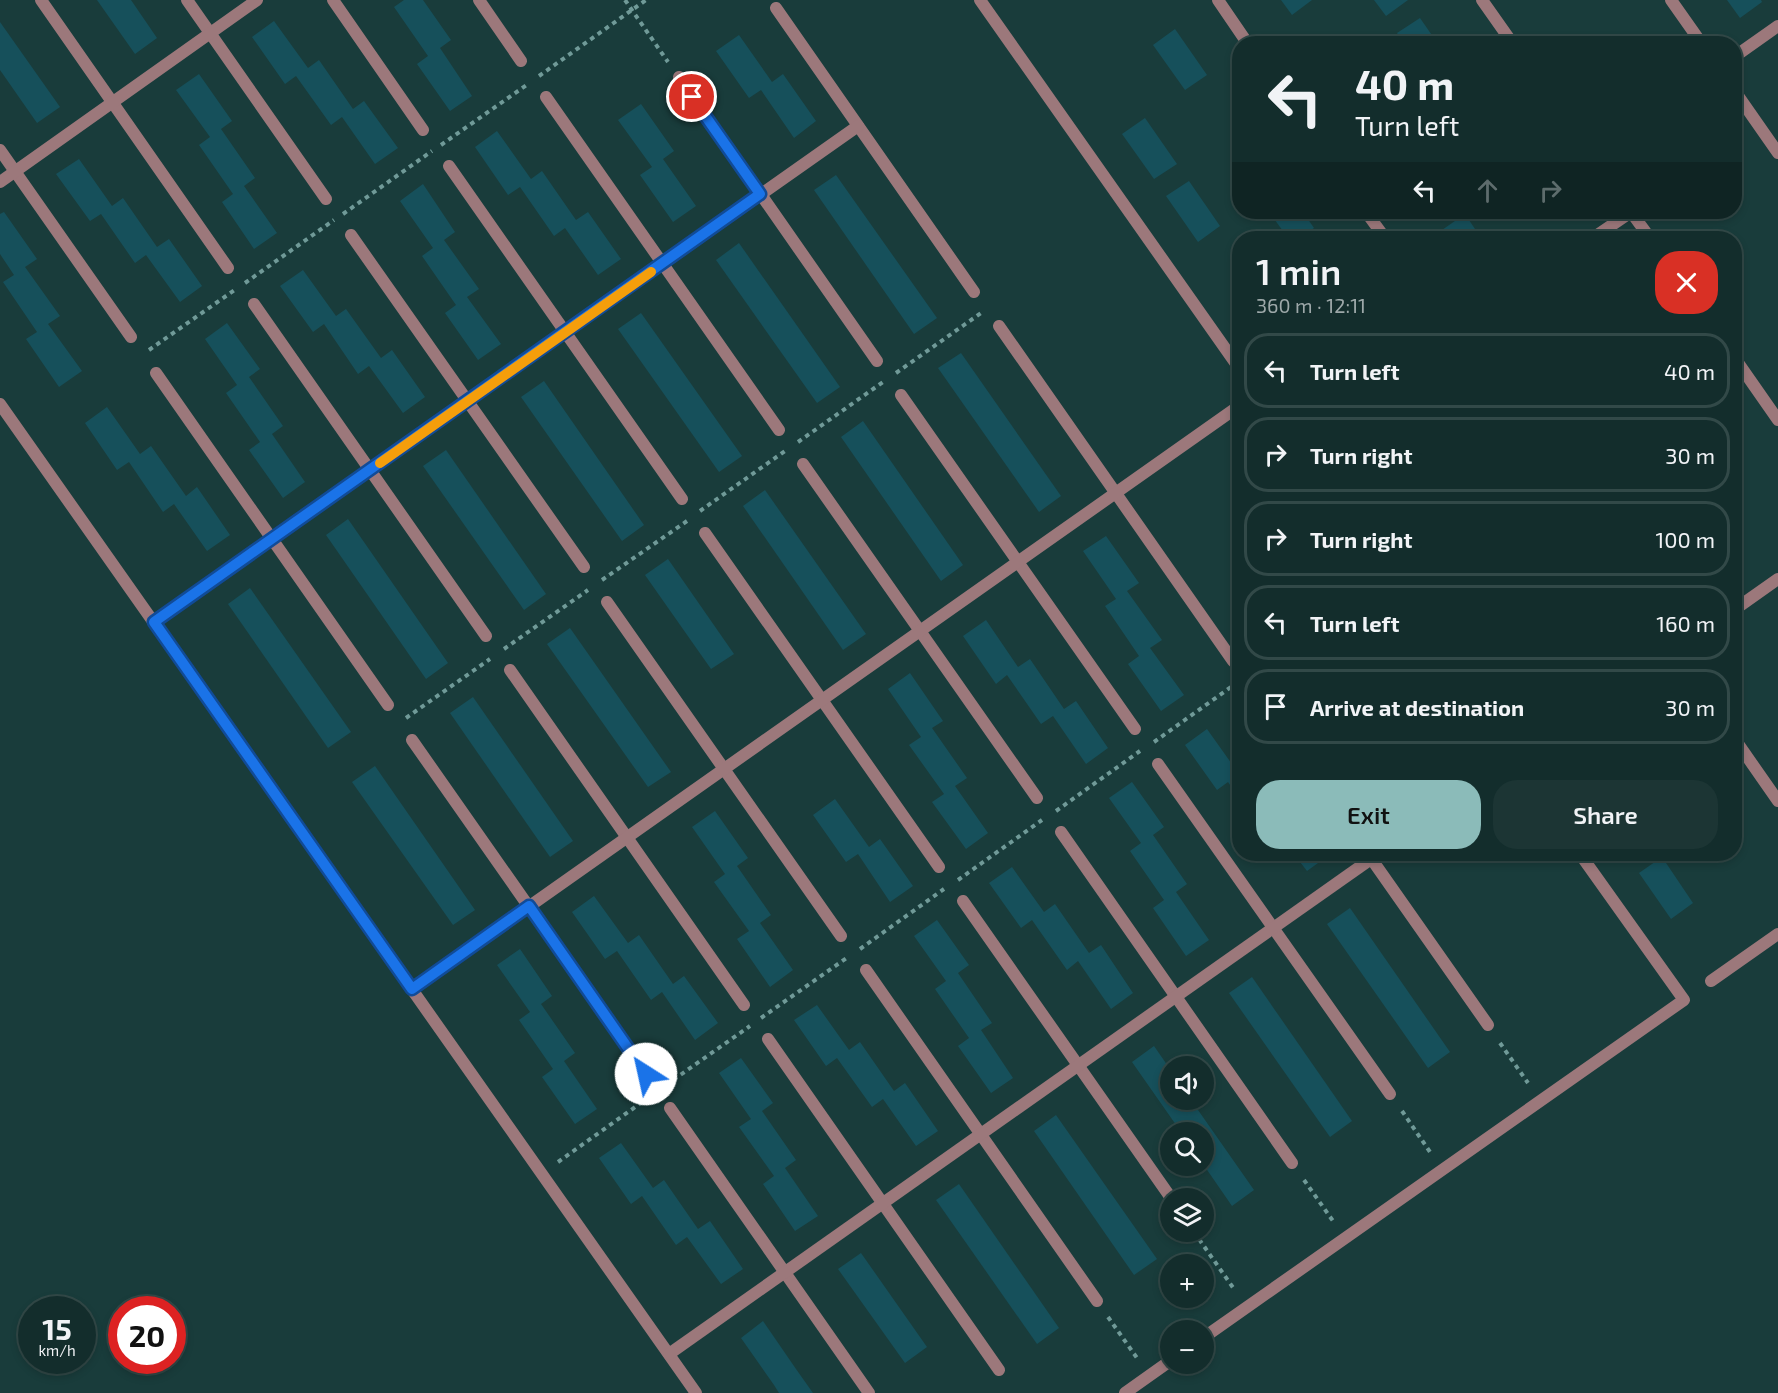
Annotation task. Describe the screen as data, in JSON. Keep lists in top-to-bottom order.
{
  "page": {
    "turn": ["40 m", "Turn left"],
    "heading": ["1 min", "360 m · 12:11"],
    "list": [
      {
        "name": "Turn left",
        "value": "40 m"
      },
      {
        "name": "Turn right",
        "value": "30 m"
      },
      {
        "name": "Turn right",
        "value": "100 m"
      },
      {
        "name": "Turn left",
        "value": "160 m"
      },
      {
        "name": "Arrive at destination",
        "value": "30 m"
      }
    ],
    "buttons": ["Exit", "Share"],
    "map_buttons": ["+", "−"],
    "speed": "15 km/h",
    "limit": "20"
  }
}
